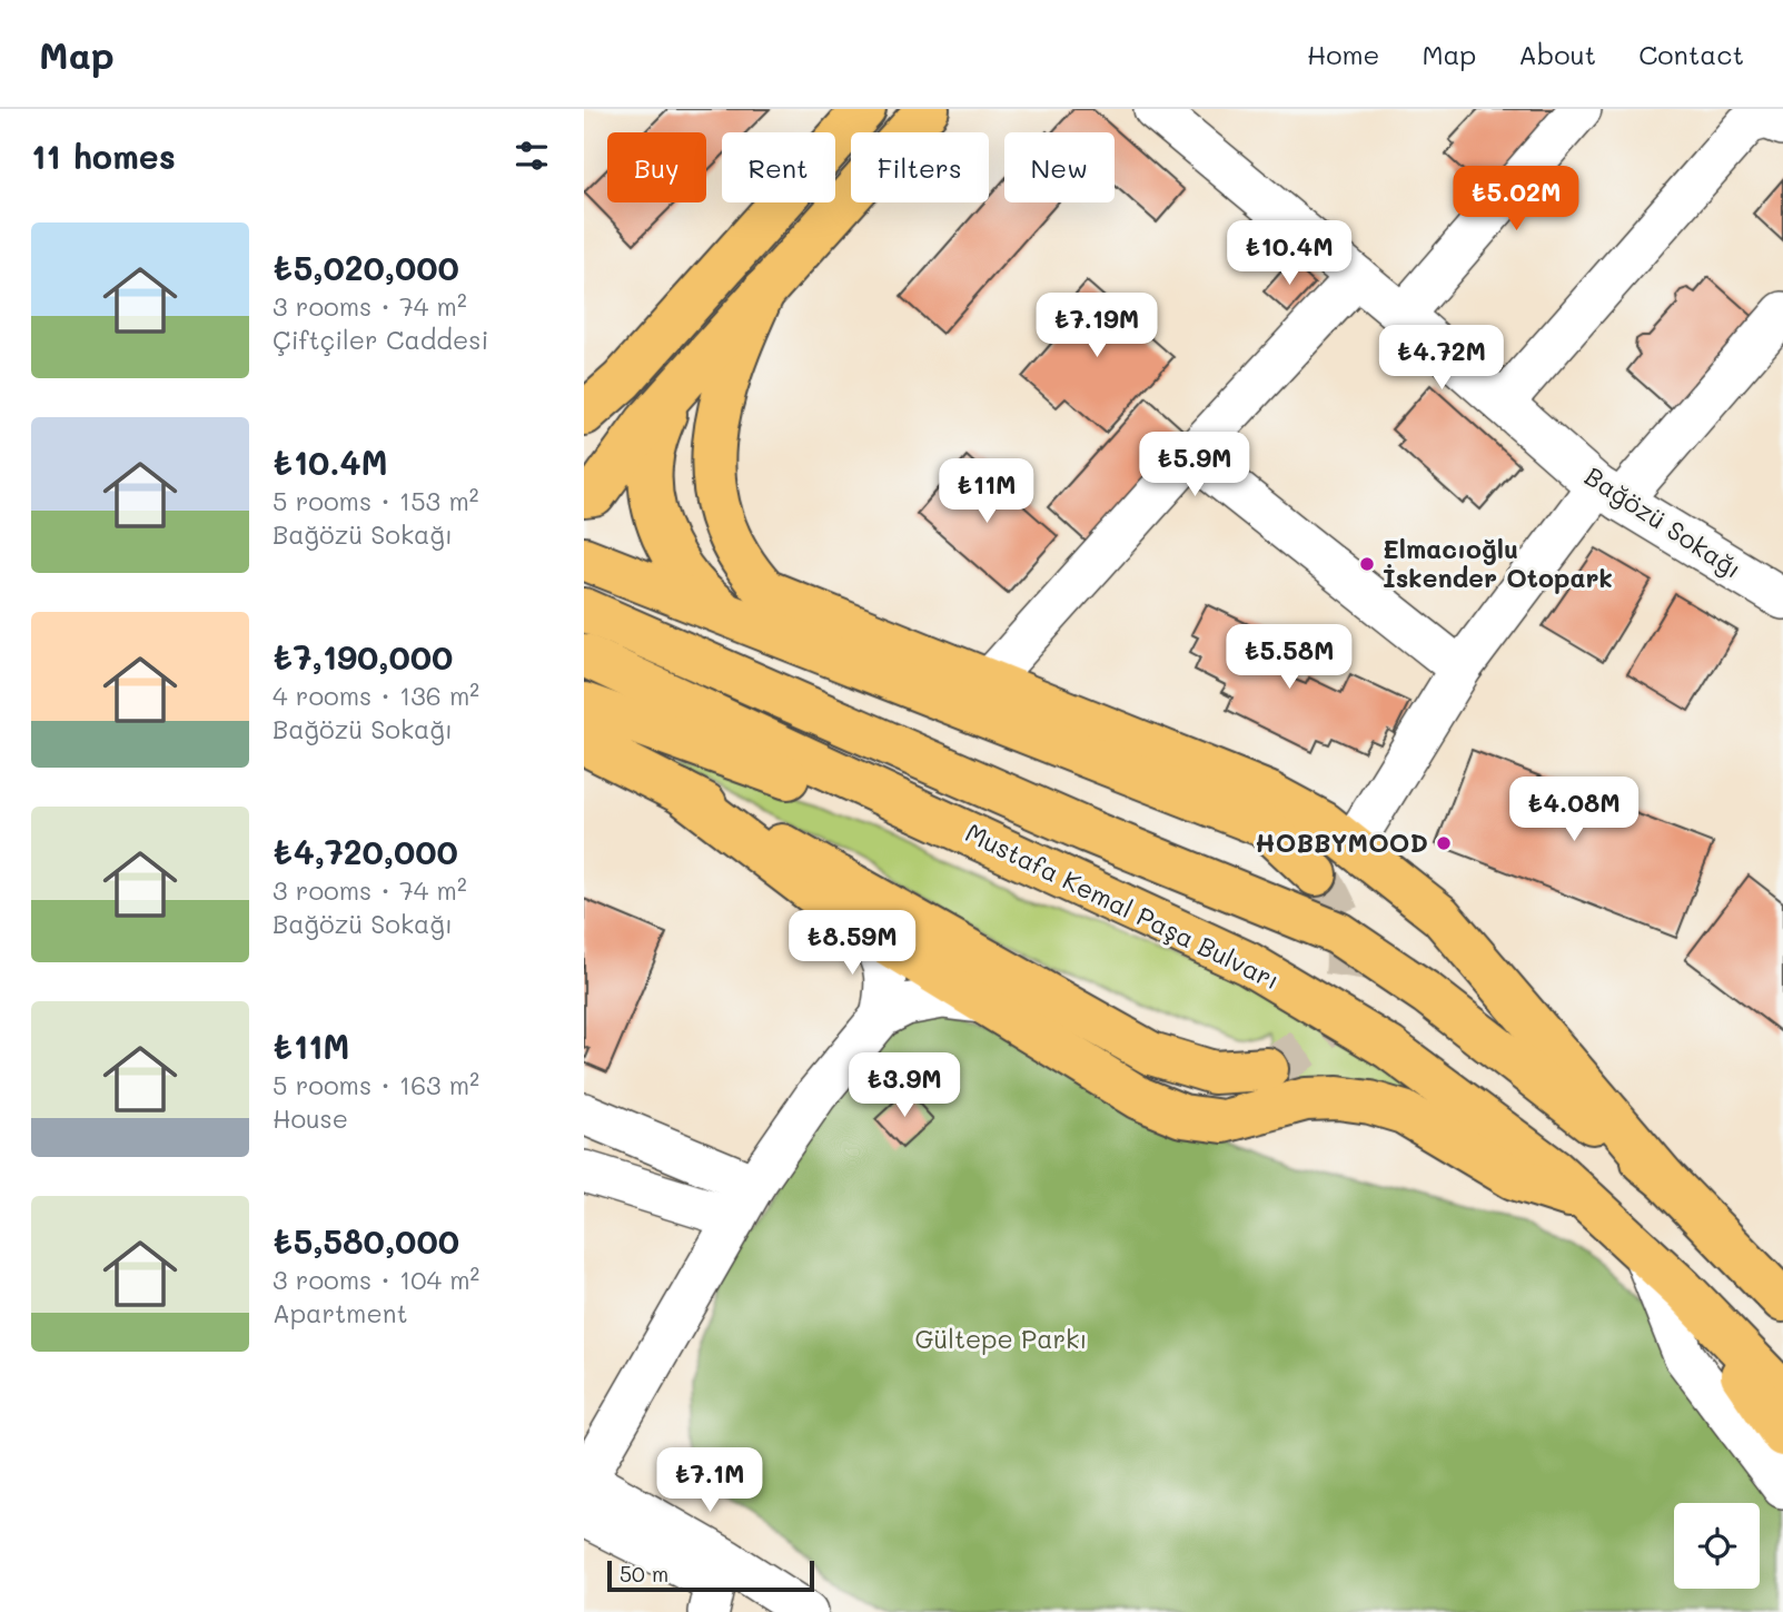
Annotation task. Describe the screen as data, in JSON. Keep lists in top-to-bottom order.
{
  "streets": {
    "main road": ["Mustafa Kemal Paşa Bulvarı"],
    "street": ["Bağözü Sokağı"]
  },
  "parks": ["Gültepe Parkı"],
  "places": ["Elmacıoğlu İskender Otopark", "HOBBYMOOD"],
  "scale_bar": "50 m",
  "page": {
    "header": "Map",
    "nav": [
      "Home",
      "Map",
      "About",
      "Contact"
    ],
    "heading": "11 homes",
    "chip": [
      "Buy",
      "Rent",
      "Filters",
      "New"
    ],
    "price": [
      "₺5.02M",
      "₺10.4M",
      "₺7.19M",
      "₺4.72M",
      "₺5.9M",
      "₺11M",
      "₺5.58M",
      "₺4.08M",
      "₺8.59M",
      "₺3.9M",
      "₺7.1M"
    ],
    "list": [
      {
        "name": "₺5,020,000",
        "note": "3 rooms · 74 m² · Çiftçiler Caddesi"
      },
      {
        "name": "₺10.4M",
        "note": "5 rooms · 153 m² · Bağözü Sokağı"
      },
      {
        "name": "₺7,190,000",
        "note": "4 rooms · 136 m² · Bağözü Sokağı"
      },
      {
        "name": "₺4,720,000",
        "note": "3 rooms · 74 m² · Bağözü Sokağı"
      },
      {
        "name": "₺11M",
        "note": "5 rooms · 163 m² · House"
      },
      {
        "name": "₺5,580,000",
        "note": "3 rooms · 104 m² · Apartment"
      }
    ],
    "scale": "50 m"
  }
}
